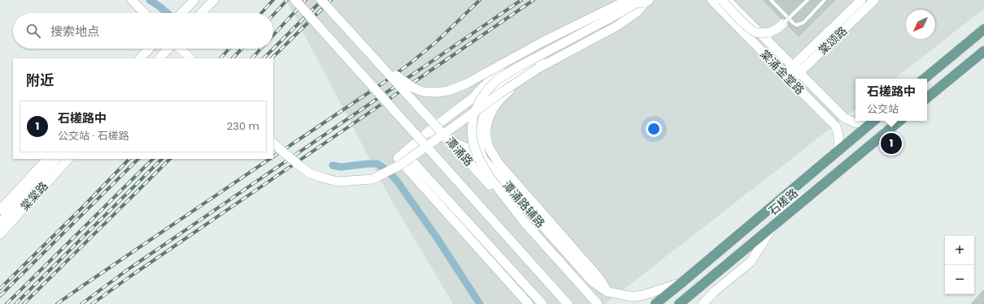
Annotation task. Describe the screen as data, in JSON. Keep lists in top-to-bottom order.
{
  "streets": {
    "main road": [
      "棠颂路",
      "棠涌金堂路",
      "潭涌路",
      "棠棠路",
      "石槎路",
      "潭涌路辅路"
    ]
  },
  "crossings": [
    ["棠颂路", "棠涌金堂路"],
    ["棠涌金堂路", "石槎路"]
  ],
  "north": "bottom left",
  "page": {
    "search": "搜索地点",
    "heading": "附近",
    "popup": ["石槎路中", "公交站"],
    "list": [
      {
        "mark": "1",
        "name": "石槎路中",
        "note": "公交站 · 石槎路",
        "value": "230 m"
      }
    ],
    "pins": "1",
    "map_buttons": ["+", "−"]
  }
}
